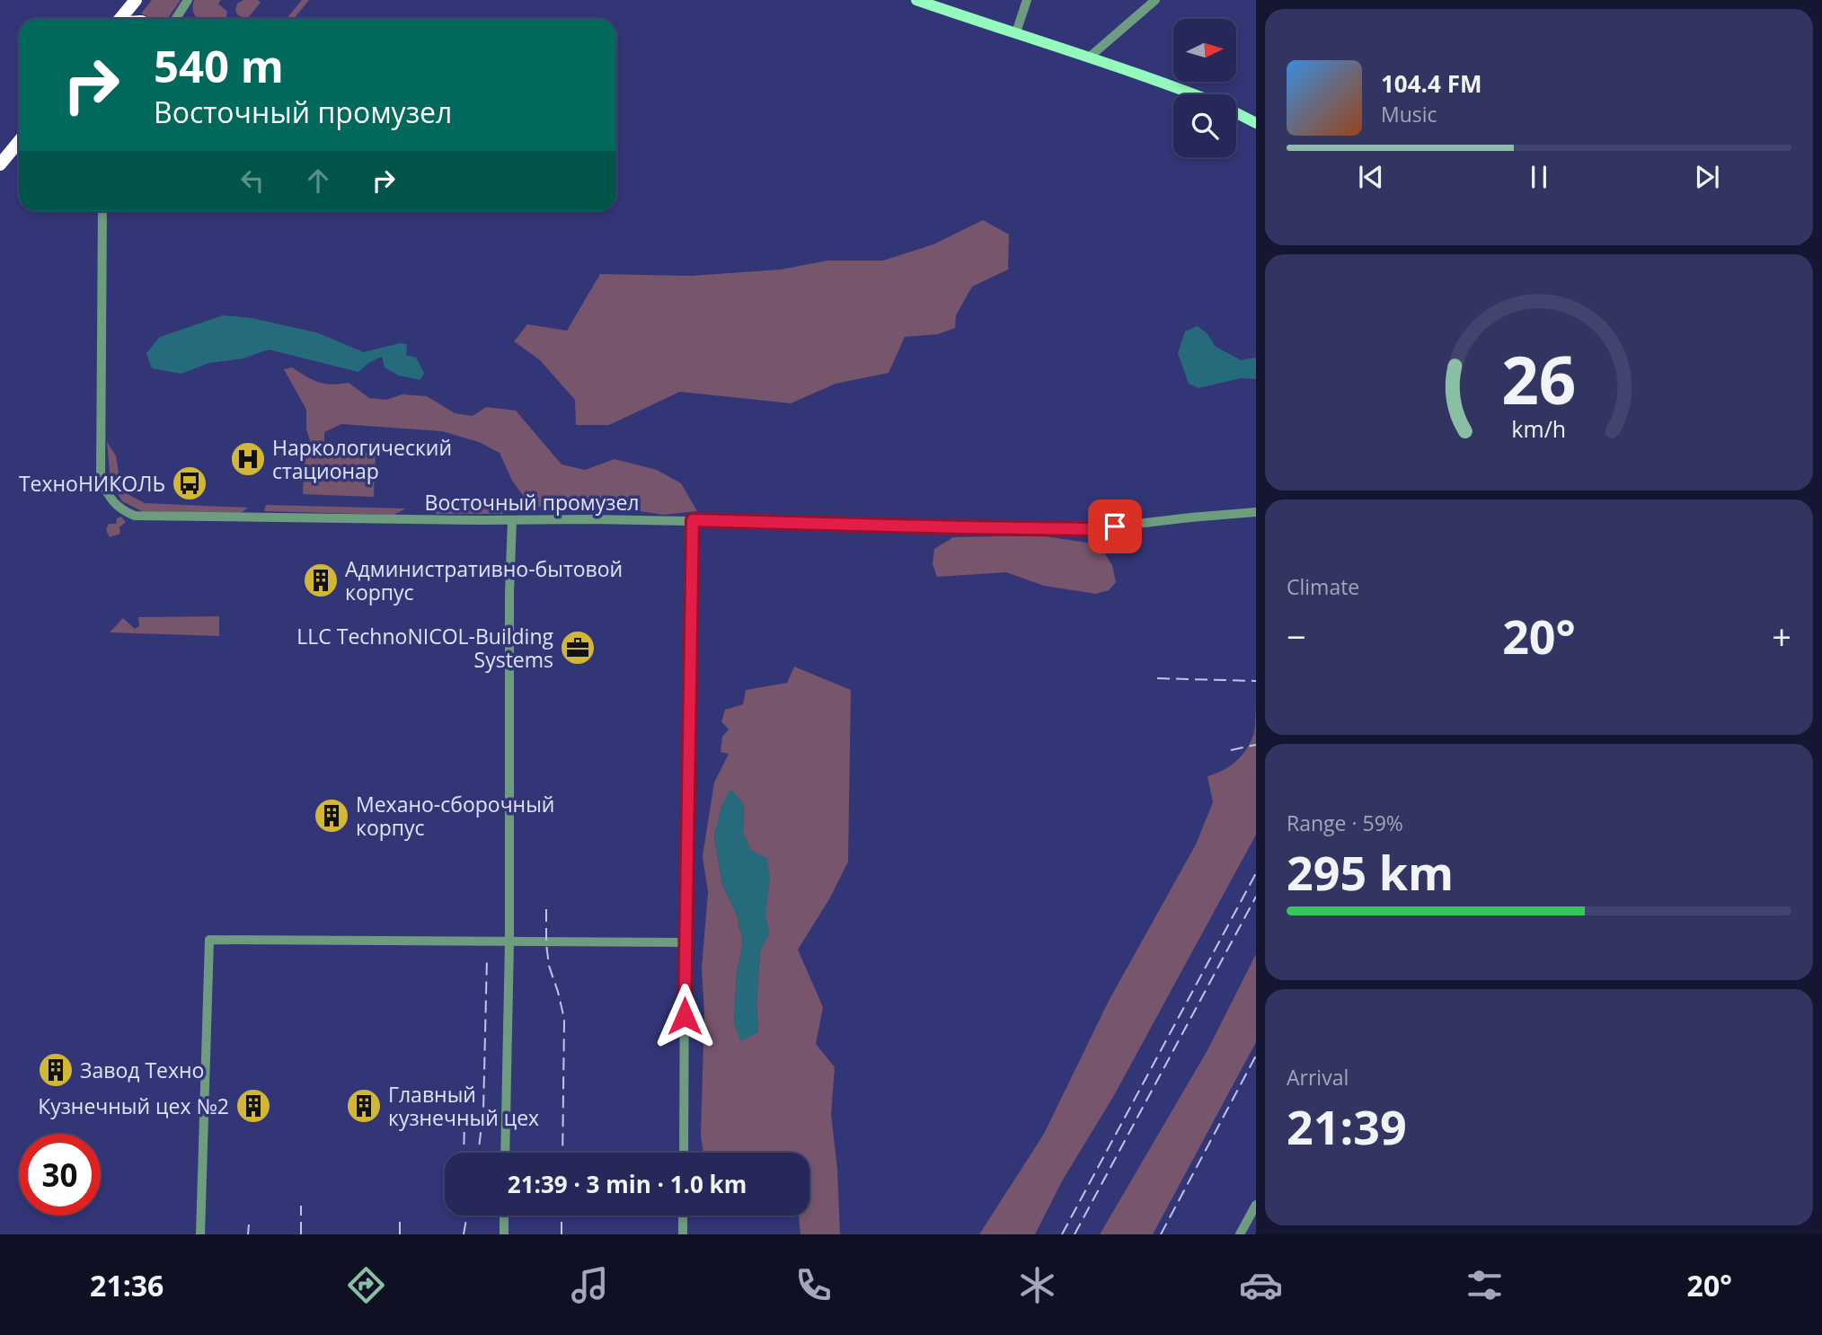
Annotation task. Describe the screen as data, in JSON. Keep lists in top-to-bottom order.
{
  "streets": {
    "street": ["Восточный промузел"]
  },
  "places": {
    "hospital": ["Наркологический стационар"],
    "bus stop": ["ТехноНИКОЛЬ"],
    "building": [
      "Административно-бытовой корпус",
      "Механо-сборочный корпус",
      "Завод Техно",
      "Кузнечный цех №2",
      "Главный кузнечный цех"
    ],
    "office": ["LLC TechnoNICOL-Building Systems"]
  },
  "north": "right",
  "page": {
    "turn": ["540 m", "Восточный промузел"],
    "song": ["104.4 FM", "Music"],
    "tile": [
      "Climate",
      ["Range · 59%", "295 km"],
      ["Arrival", "21:39"]
    ],
    "heat": ["−", "20°", "+"],
    "limit": "30",
    "trip": "21:39 · 3 min · 1.0 km",
    "tabs": ["21:36", "20°"],
    "gauge": ["26", "km/h"]
  }
}
